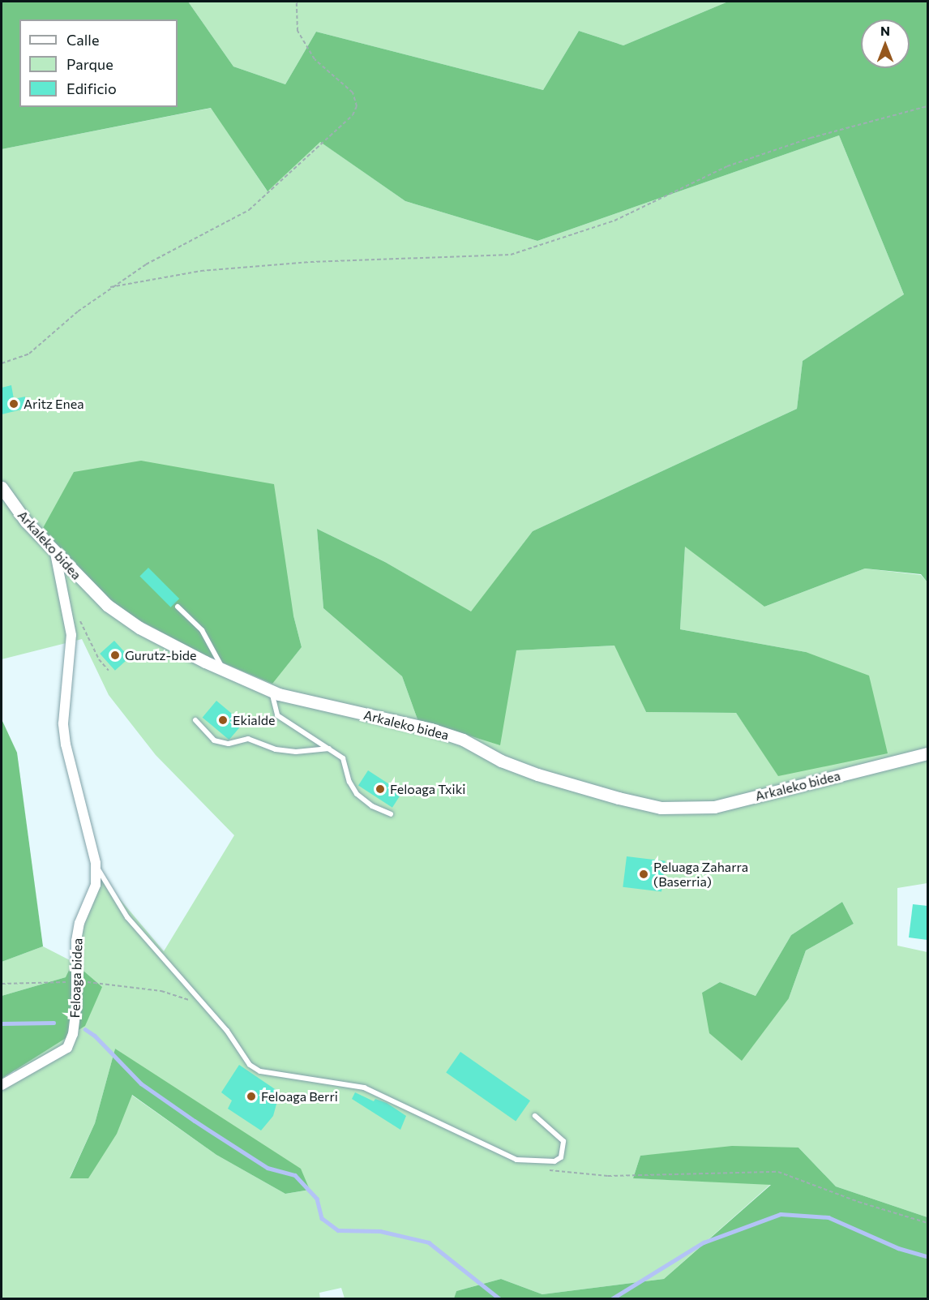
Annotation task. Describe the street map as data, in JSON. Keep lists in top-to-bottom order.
{
  "streets": {
    "street": ["Arkaleko bidea", "Feloaga bidea"]
  },
  "crossings": [
    ["Arkaleko bidea", "Feloaga bidea"]
  ],
  "places": [
    "Aritz Enea",
    "Gurutz-bide",
    "Ekialde",
    "Feloaga Txiki",
    "Peluaga Zaharra (Baserria)",
    "Feloaga Berri"
  ],
  "legend": ["Calle", "Parque", "Edificio"],
  "north": "top"
}
